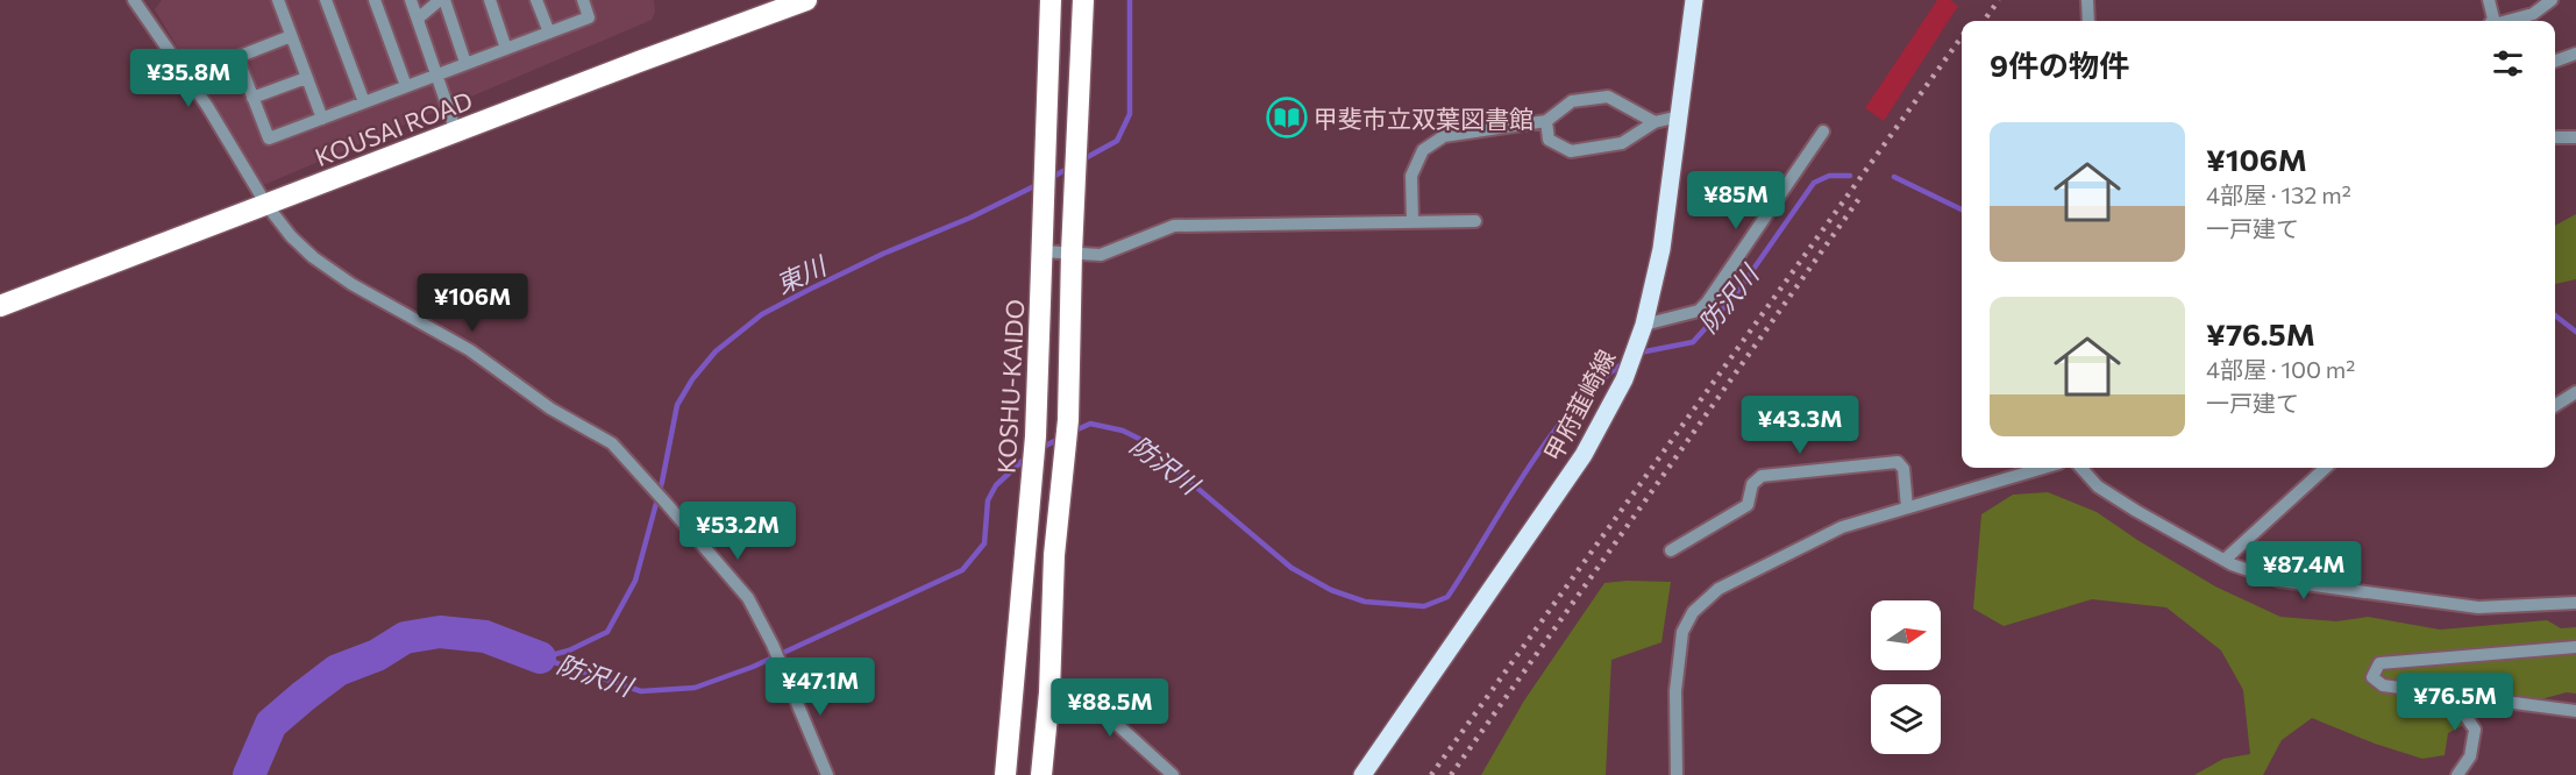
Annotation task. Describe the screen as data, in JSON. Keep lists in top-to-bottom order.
{
  "streets": {
    "highway": ["KOUSAI ROAD", "KOSHU-KAIDO"],
    "main road": ["甲府韮崎線"]
  },
  "water": ["東川", "防沢川"],
  "places": {
    "library": ["甲斐市立双葉図書館"]
  },
  "north": "right",
  "page": {
    "heading": "9件の物件",
    "price": [
      "¥35.8M",
      "¥85M",
      "¥106M",
      "¥43.3M",
      "¥53.2M",
      "¥87.4M",
      "¥47.1M",
      "¥76.5M",
      "¥88.5M"
    ],
    "list": [
      {
        "name": "¥106M",
        "note": "4部屋 · 132 m² · 一戸建て"
      },
      {
        "name": "¥76.5M",
        "note": "4部屋 · 100 m² · 一戸建て"
      }
    ]
  }
}
